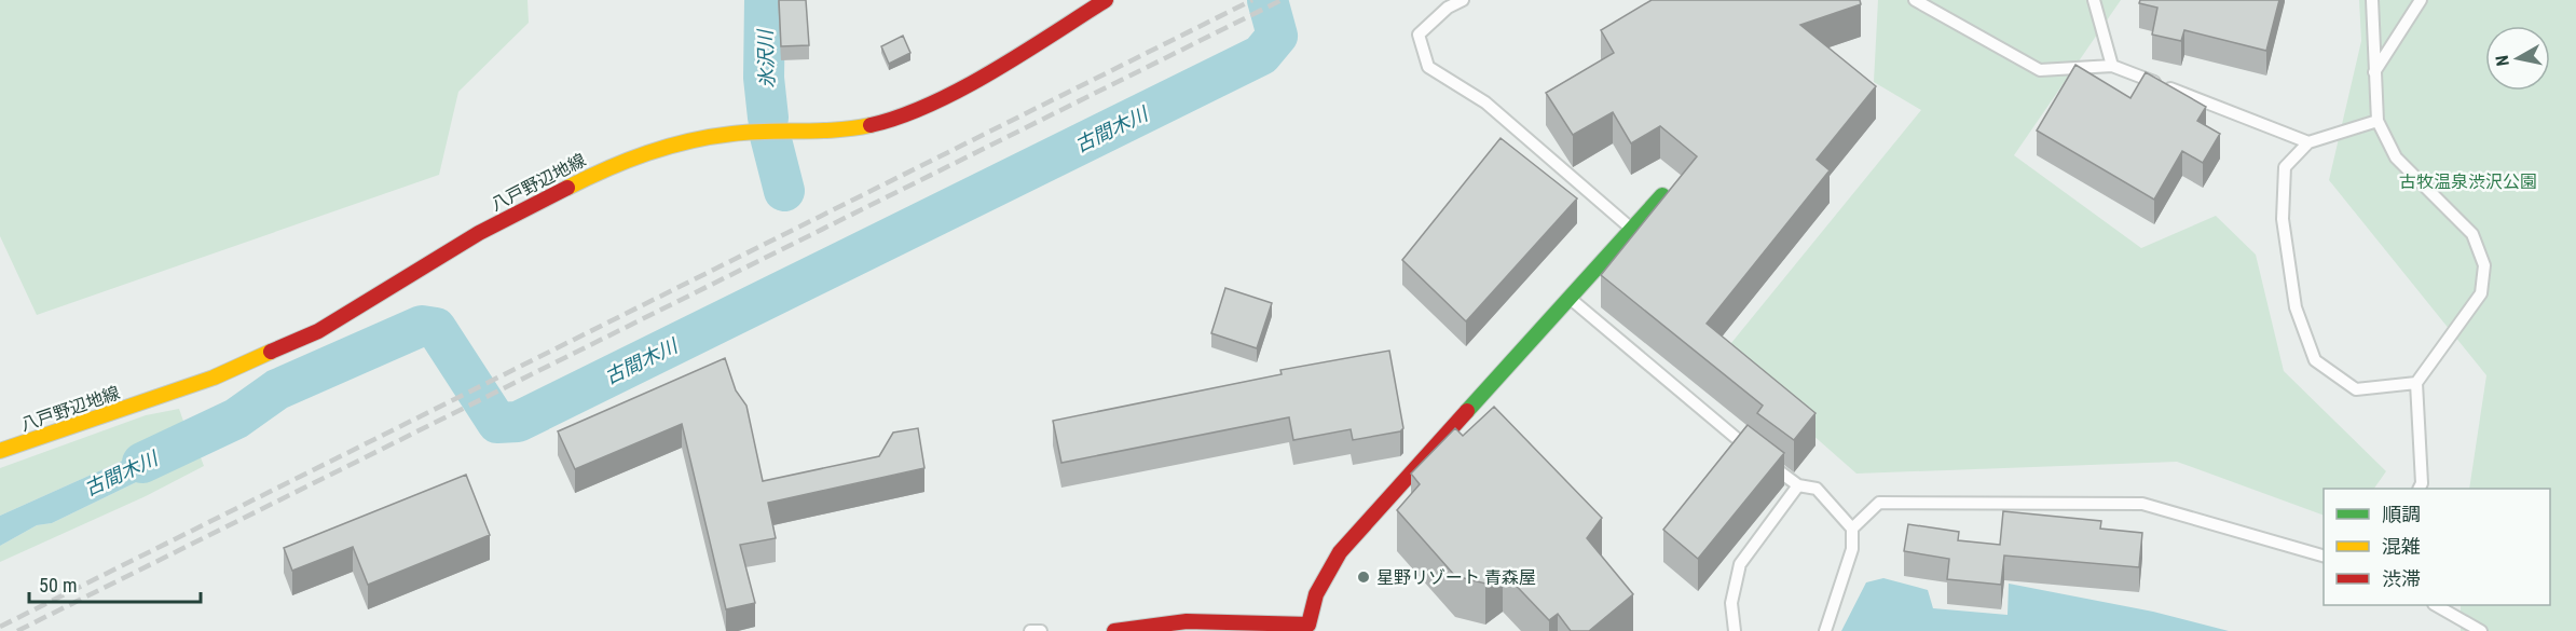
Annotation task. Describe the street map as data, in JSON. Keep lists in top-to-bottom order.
{
  "streets": {
    "main road": ["八戸野辺地線"]
  },
  "water": ["氷沢川", "古間木川"],
  "parks": ["古牧温泉渋沢公園"],
  "places": ["星野リゾート 青森屋"],
  "legend": ["順調", "混雑", "渋滞"],
  "scale_bar": "50 m",
  "north": "left"
}
